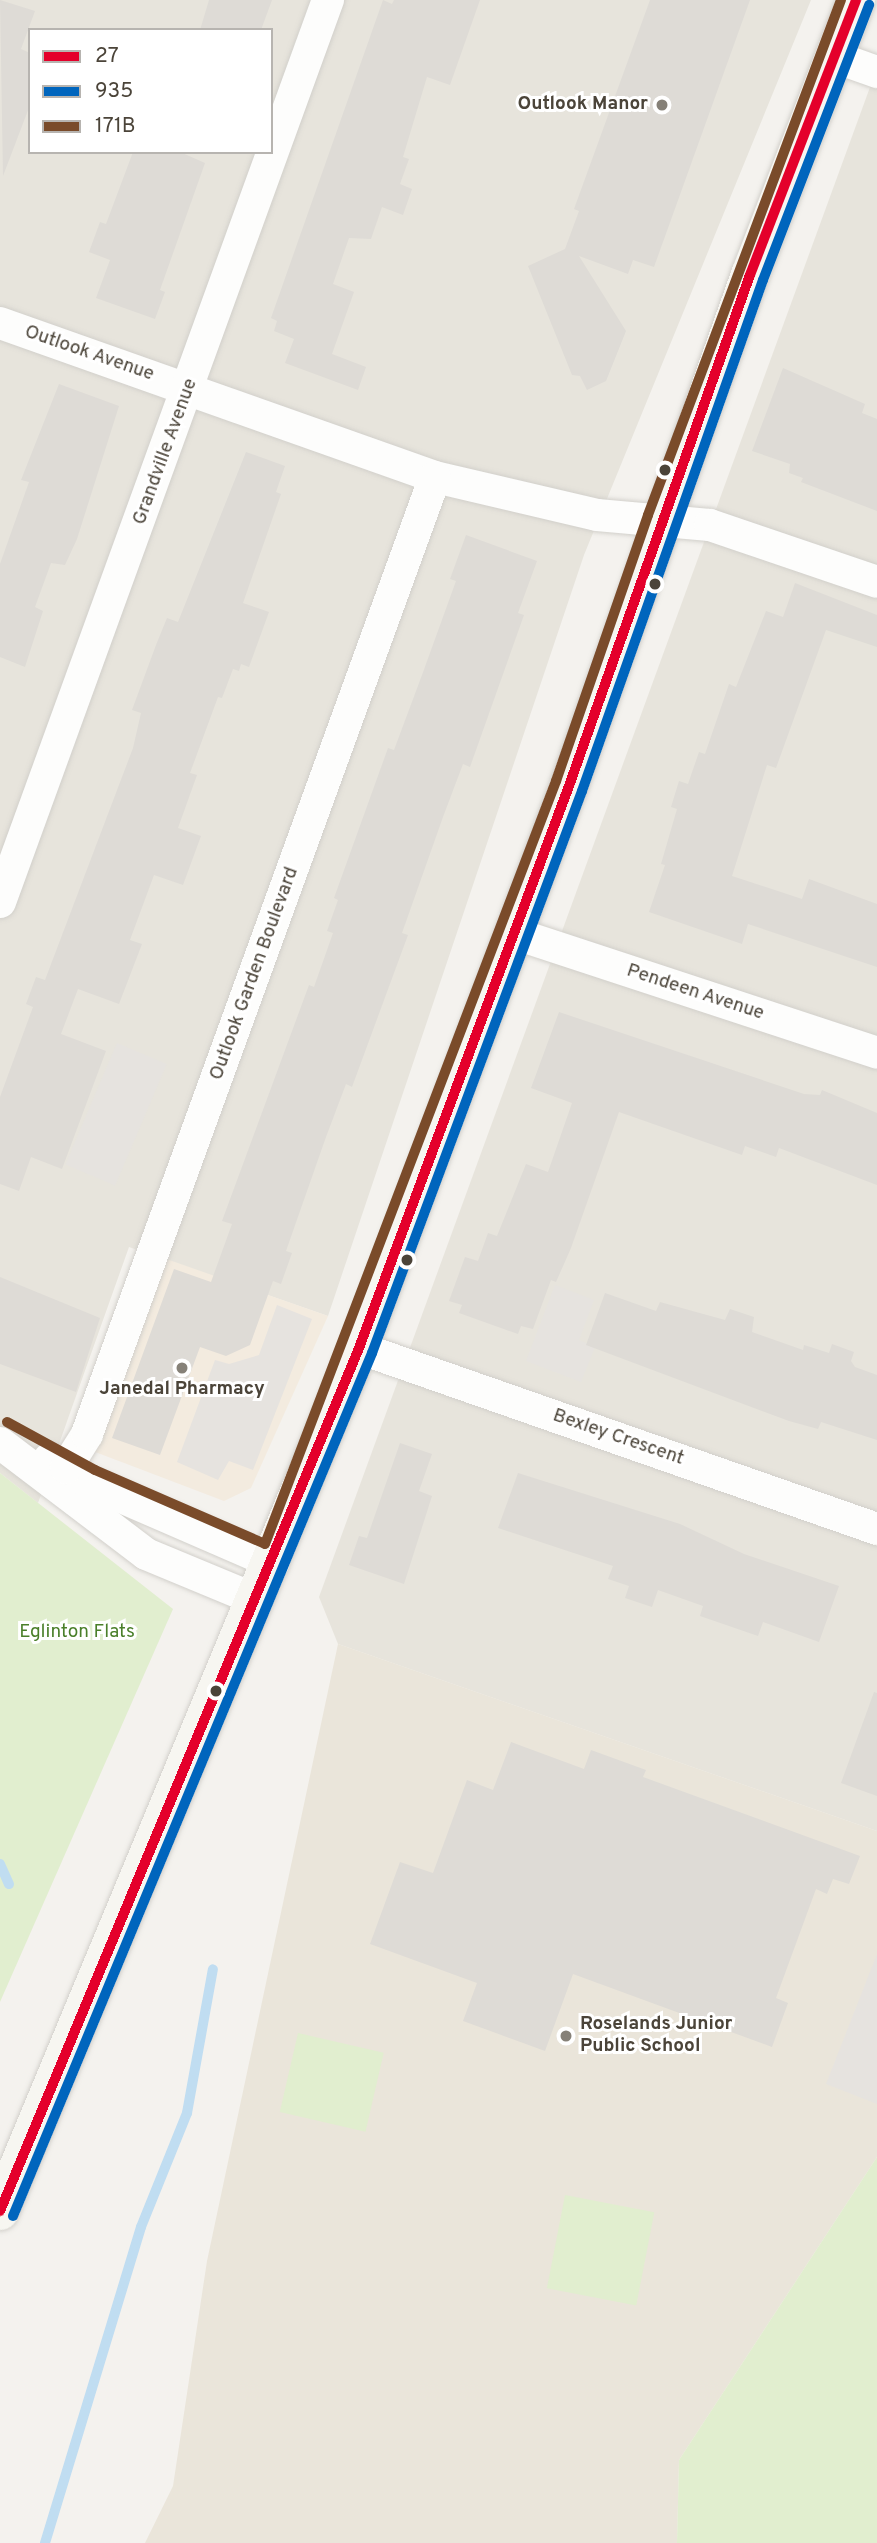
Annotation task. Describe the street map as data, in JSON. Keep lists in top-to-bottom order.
{
  "streets": {
    "street": [
      "Outlook Avenue",
      "Grandville Avenue",
      "Outlook Garden Boulevard",
      "Pendeen Avenue",
      "Bexley Crescent"
    ]
  },
  "crossings": [
    ["Outlook Avenue", "Grandville Avenue"],
    ["Outlook Avenue", "Outlook Garden Boulevard"]
  ],
  "parks": ["Eglinton Flats"],
  "places": ["Outlook Manor", "Janedal Pharmacy", "Roselands Junior Public School"],
  "lines": ["transit line 27", "transit line 171B", "transit line 935"],
  "legend": ["27", "935", "171B"]
}
